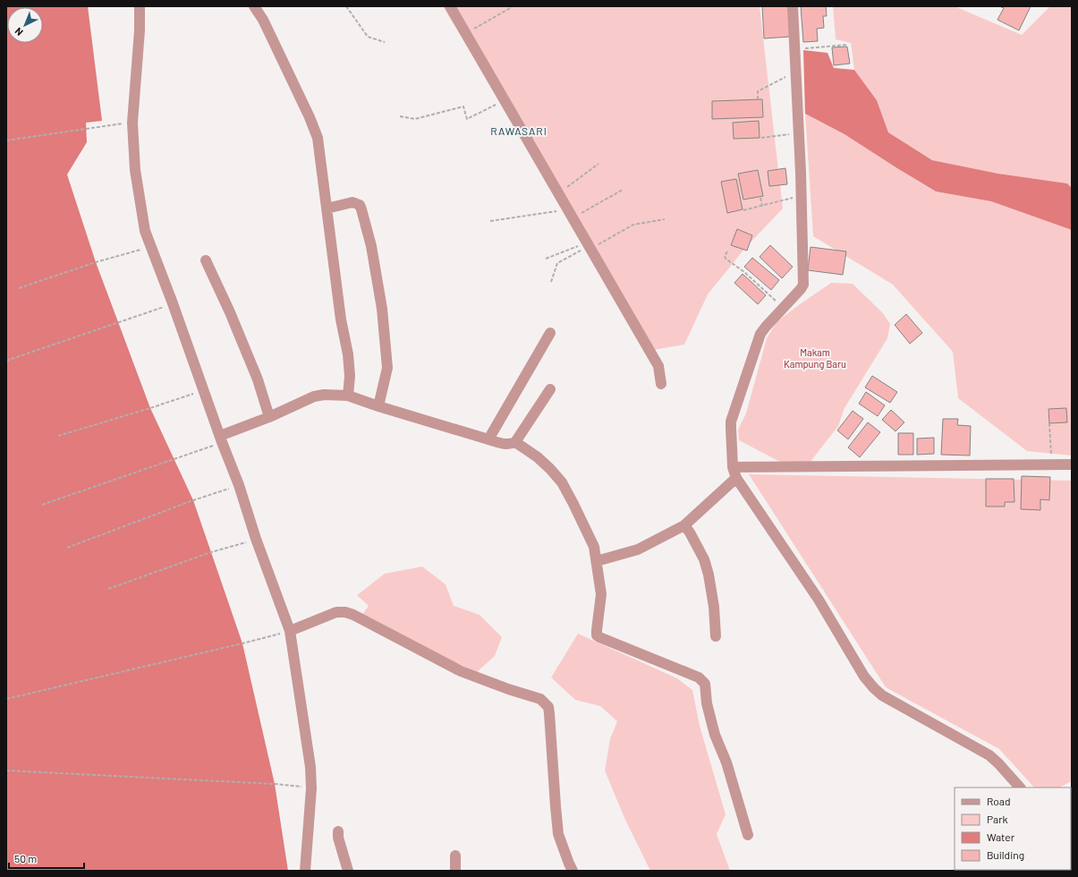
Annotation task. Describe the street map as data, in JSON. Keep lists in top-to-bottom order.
{
  "districts": ["RAWASARI"],
  "parks": ["Makam Kampung Baru"],
  "legend": [
    "Road",
    "Park",
    "Water",
    "Building"
  ],
  "scale_bar": "50 m",
  "north": "bottom left"
}
